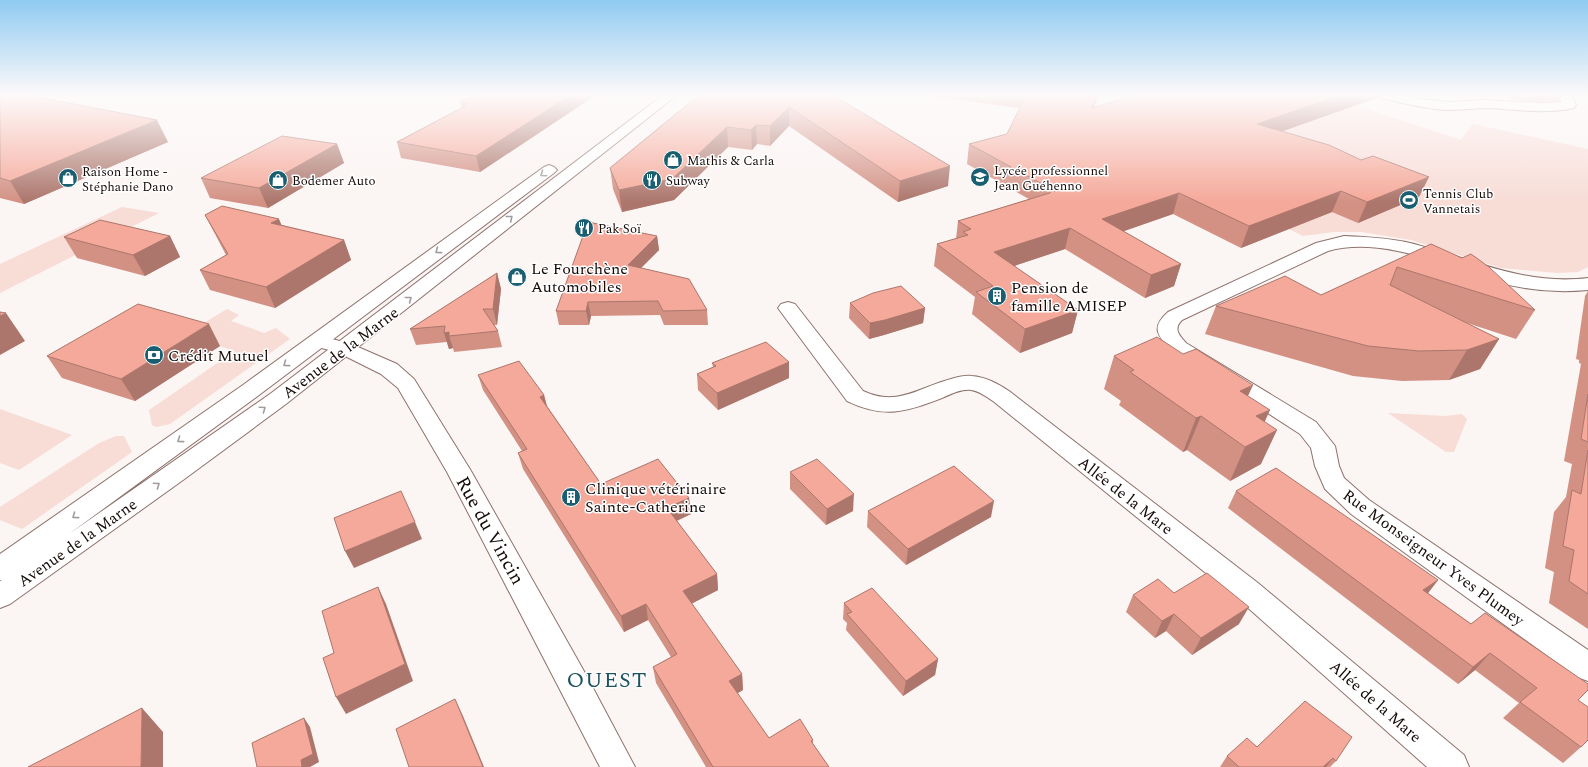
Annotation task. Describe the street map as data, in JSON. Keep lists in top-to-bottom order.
{
  "streets": {
    "street": [
      "Avenue de la Marne",
      "Allée de la Mare",
      "Rue du Vincin",
      "Rue Monseigneur Yves Plumey"
    ]
  },
  "crossings": [
    ["Avenue de la Marne", "Rue du Vincin"]
  ],
  "districts": ["OUEST"],
  "places": {
    "shop": [
      "Mathis & Carla",
      "Raison Home - Stéphanie Dano",
      "Bodemer Auto",
      "Le Fourchène Automobiles"
    ],
    "school or university": ["Lycée professionnel Jean Guéhenno"],
    "restaurant": ["Subway", "Pak Soï"],
    "sports": ["Tennis Club Vannetais"],
    "building": ["Pension de famille AMISEP", "Clinique vétérinaire Sainte-Catherine"],
    "bank": ["Crédit Mutuel"]
  }
}
